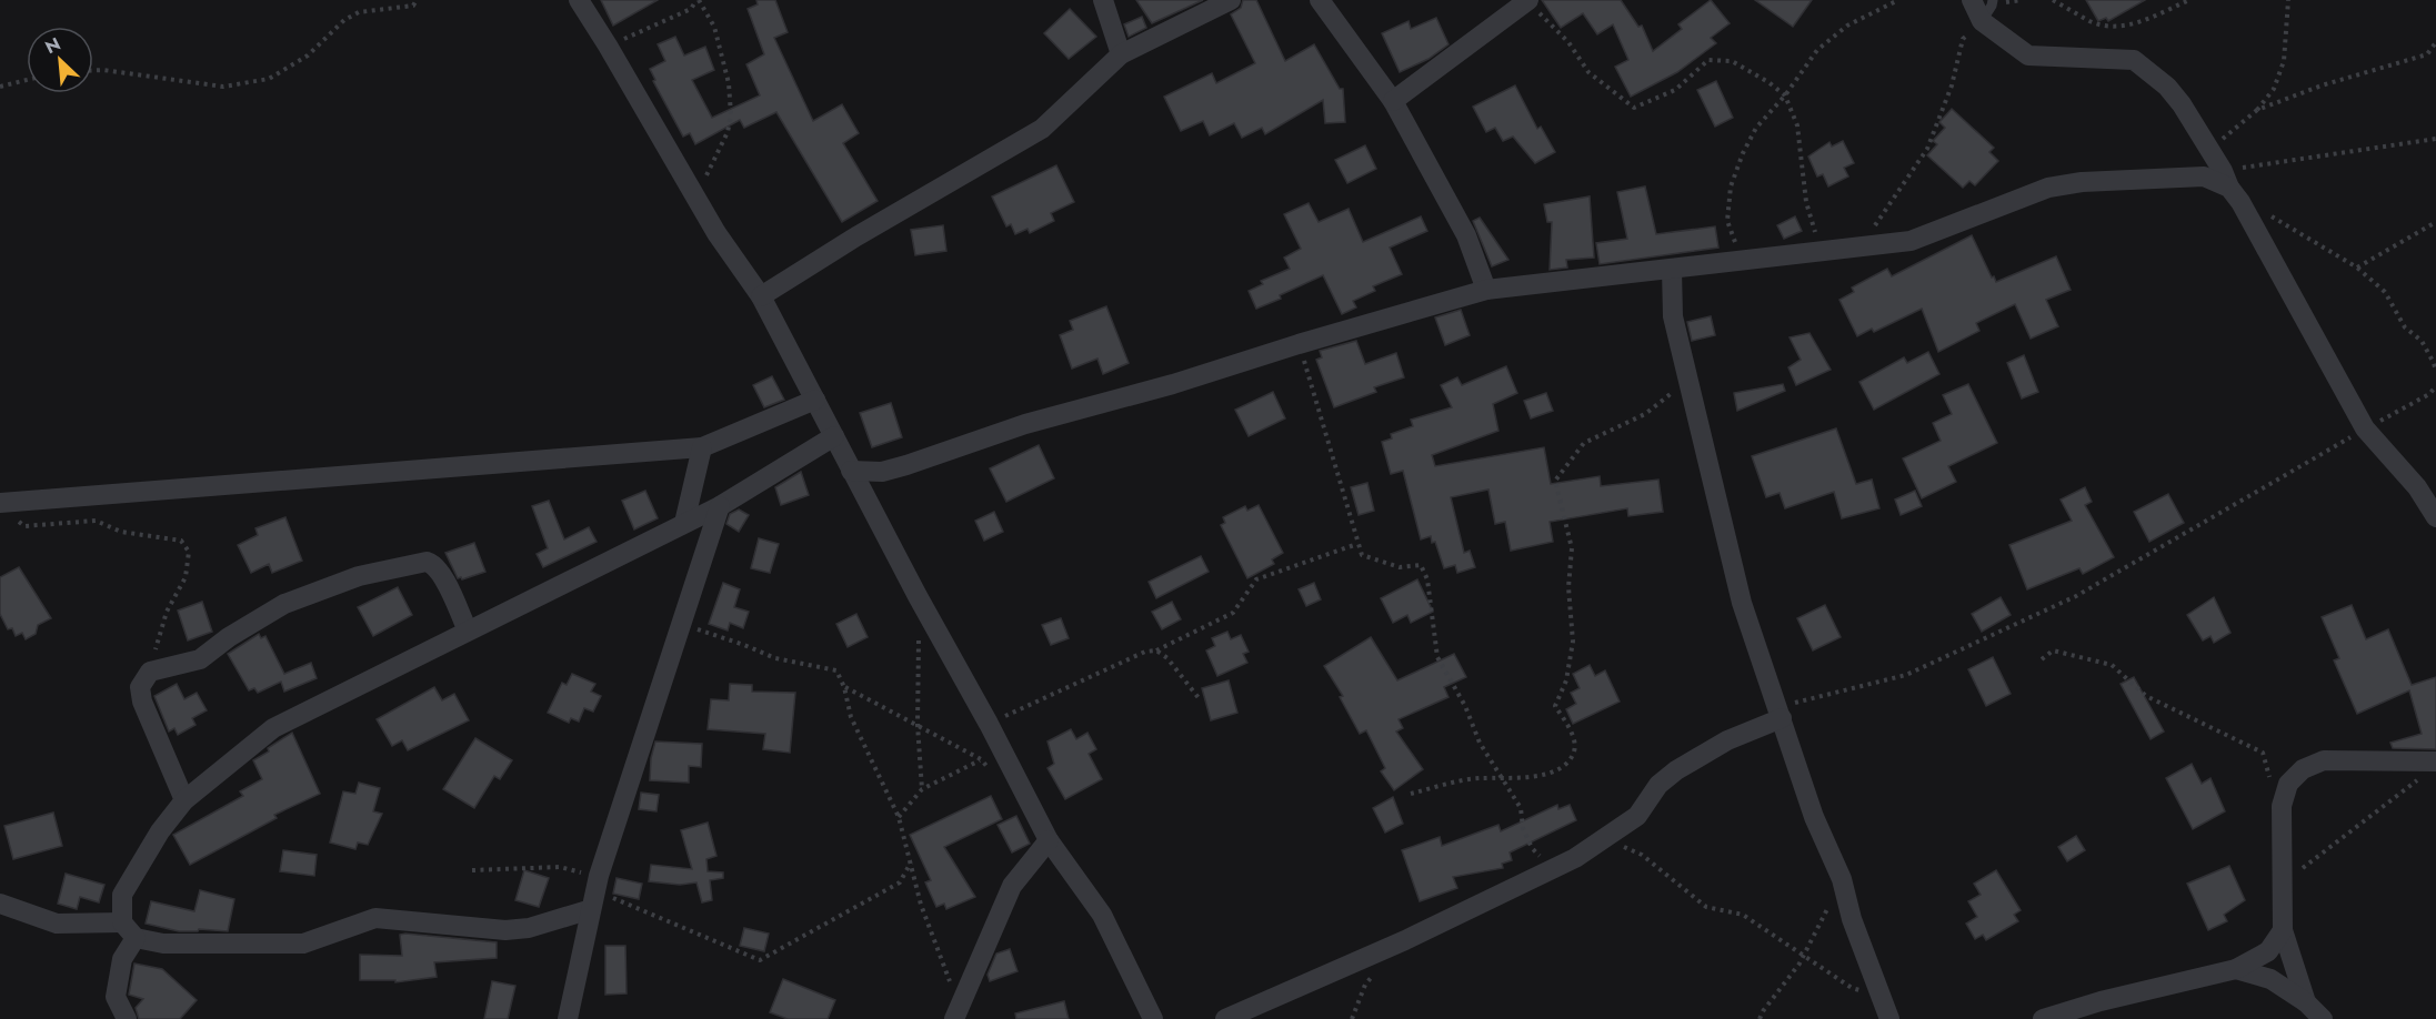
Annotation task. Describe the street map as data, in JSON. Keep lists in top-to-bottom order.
{
  "north": "top left"
}
